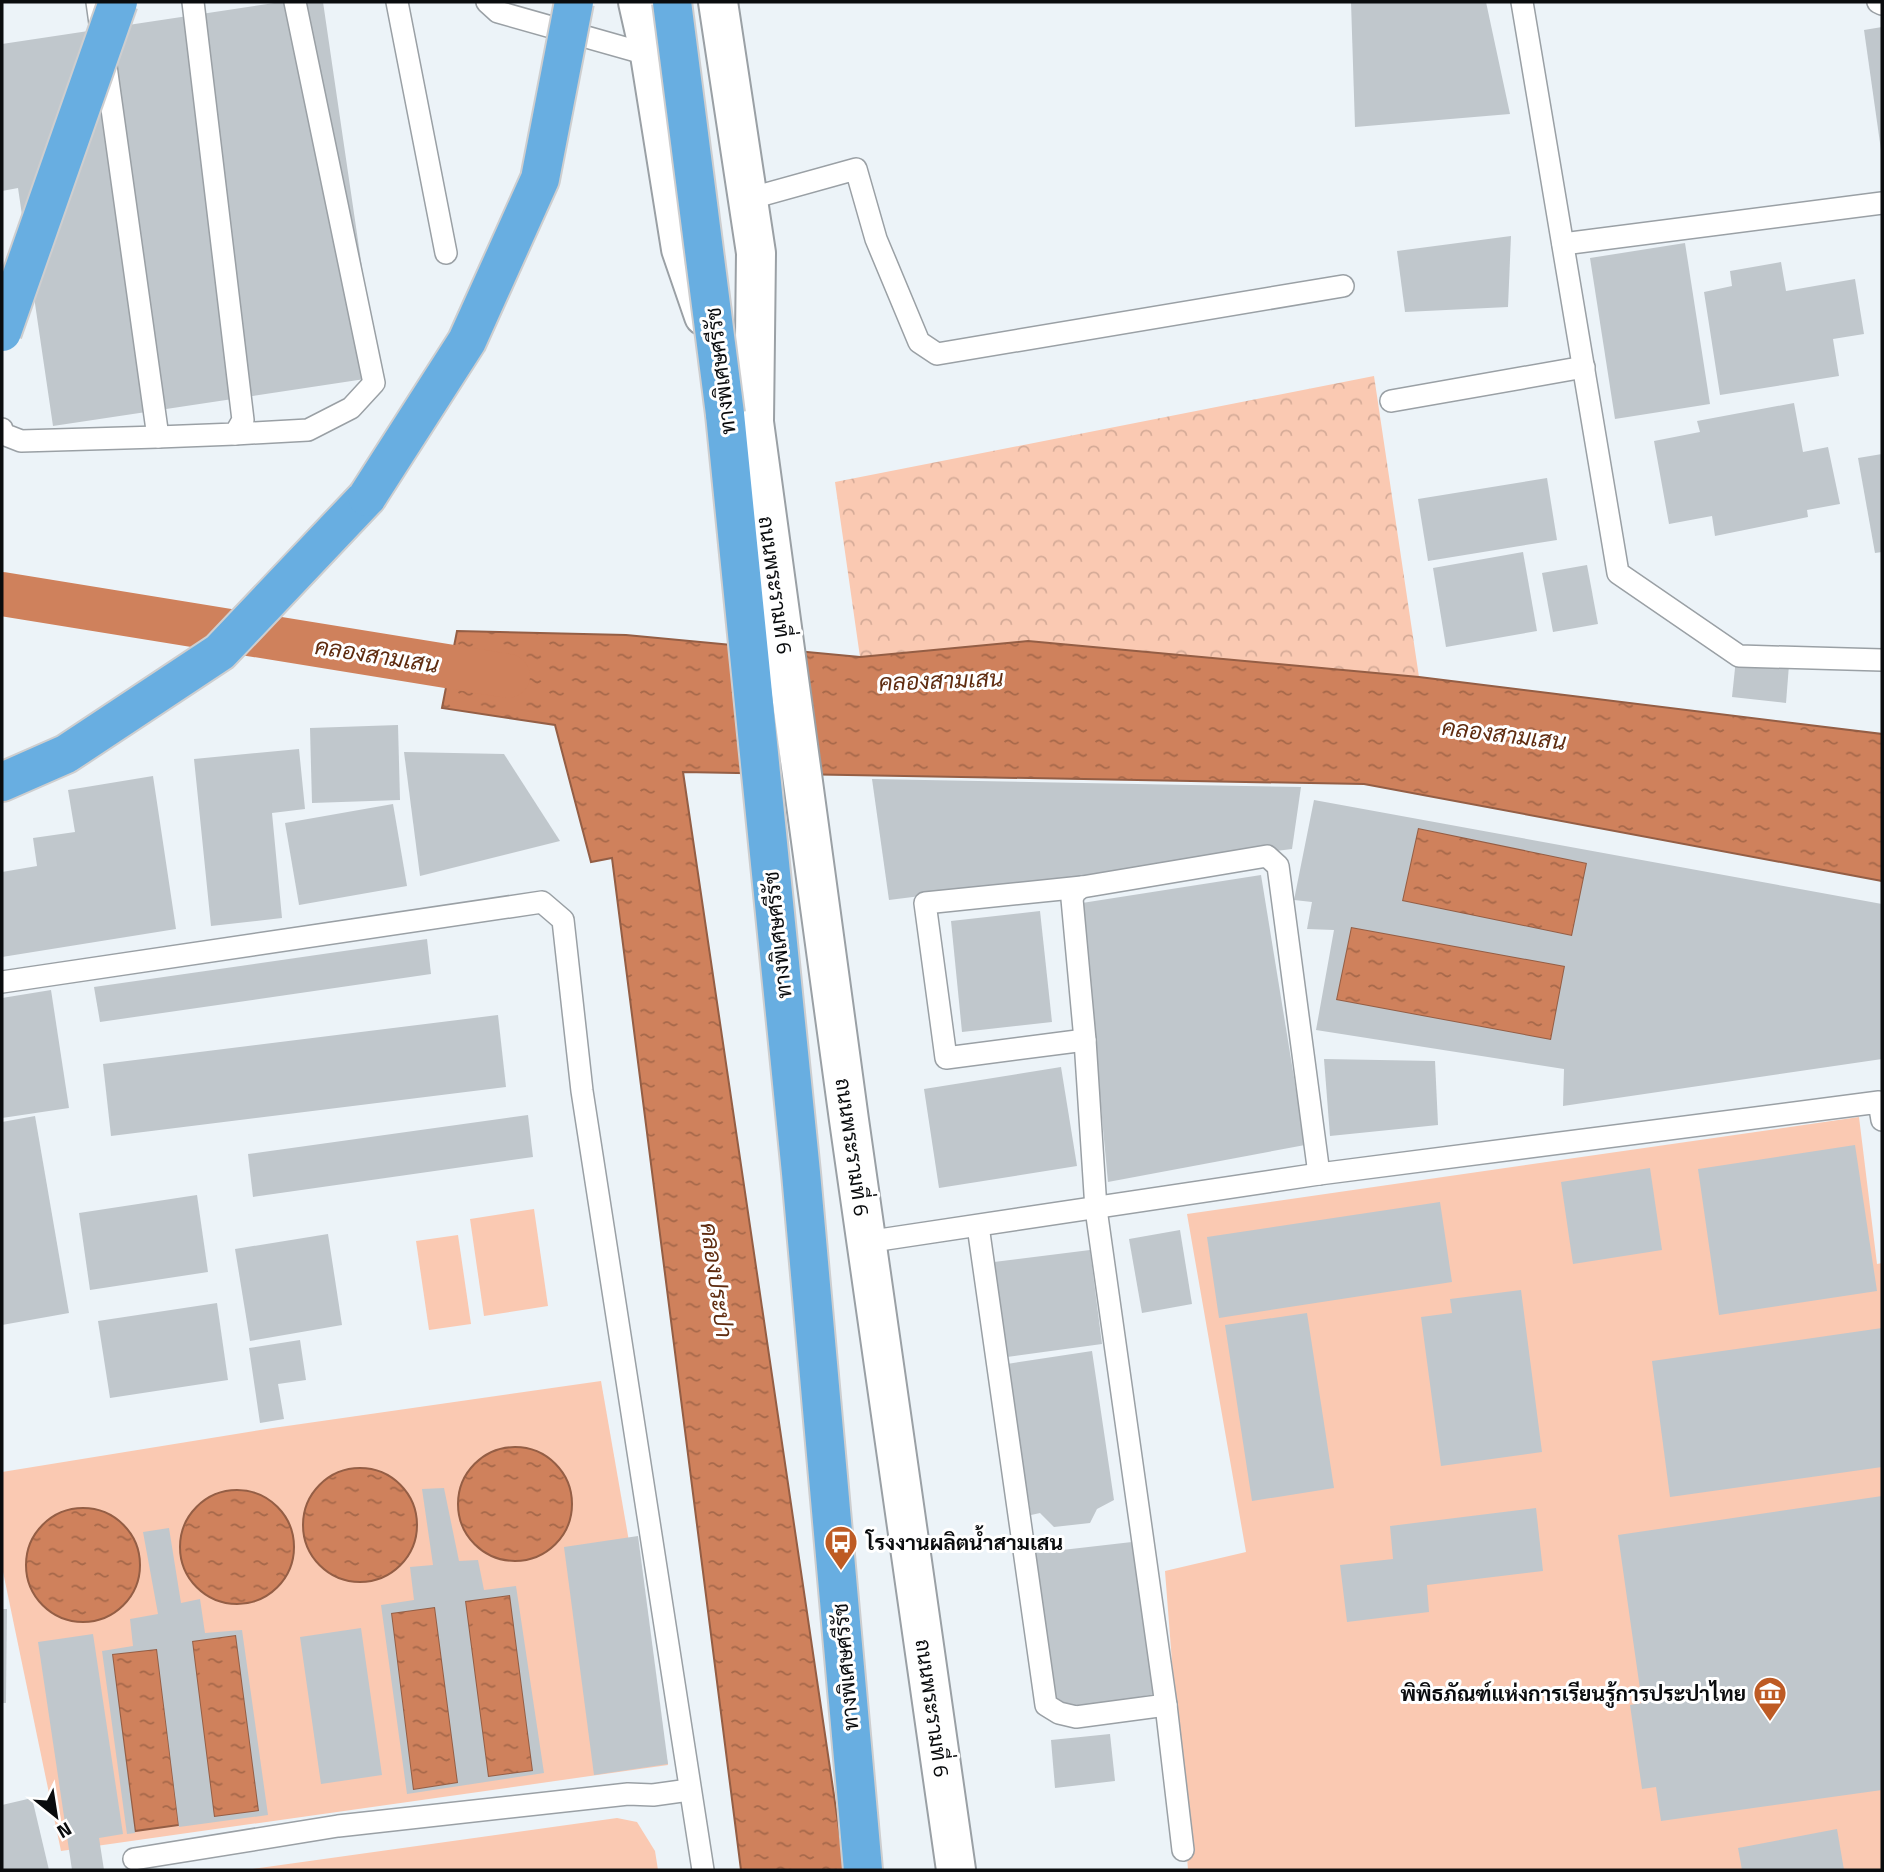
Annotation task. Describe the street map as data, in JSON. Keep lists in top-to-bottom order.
{
  "streets": {
    "highway": ["ทางพิเศษศรีรัช"],
    "main road": ["ถนนพระรามที่ 6"]
  },
  "water": ["คลองสามเสน", "คลองประปา"],
  "places": {
    "bus stop": ["โรงงานผลิตน้ำสามเสน"],
    "museum": ["พิพิธภัณฑ์แห่งการเรียนรู้การประปาไทย"]
  },
  "north": "bottom right"
}
